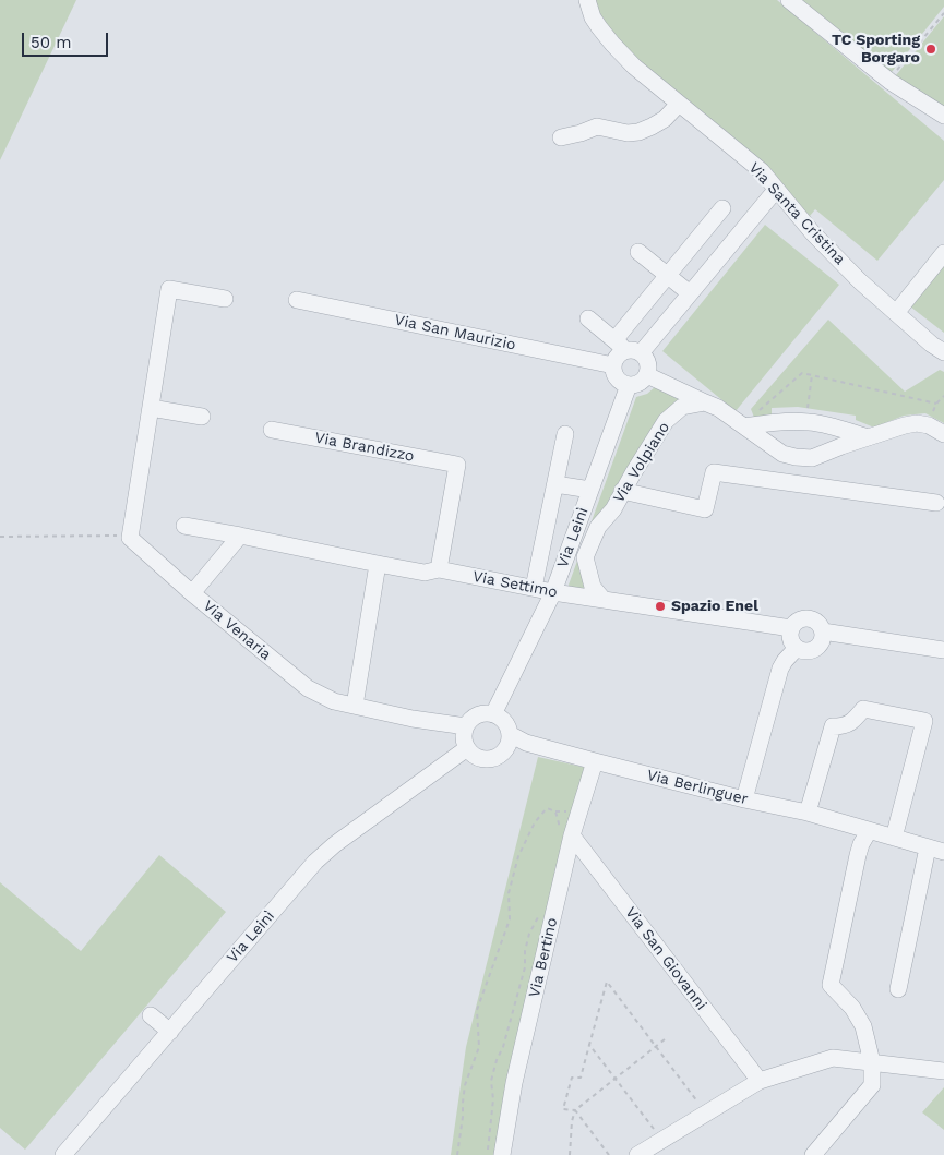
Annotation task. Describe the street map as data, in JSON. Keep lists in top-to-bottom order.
{
  "streets": {
    "street": [
      "Via Santa Cristina",
      "Via San Maurizio",
      "Via Brandizzo",
      "Via Volpiano",
      "Via Leinì",
      "Via Settimo",
      "Via Venaria",
      "Via Berlinguer",
      "Via Bertino",
      "Via San Giovanni"
    ]
  },
  "crossings": [
    ["Via San Maurizio", "Via Leinì"],
    ["Via Brandizzo", "Via Settimo"],
    ["Via Volpiano", "Via Settimo"],
    ["Via Leinì", "Via Settimo"],
    ["Via Leinì", "Via Venaria"],
    ["Via Leinì", "Via Berlinguer"],
    ["Via Venaria", "Via Berlinguer"],
    ["Via Berlinguer", "Via Bertino"],
    ["Via Bertino", "Via San Giovanni"]
  ],
  "places": ["TC Sporting Borgaro", "Spazio Enel"],
  "scale_bar": "50 m"
}
